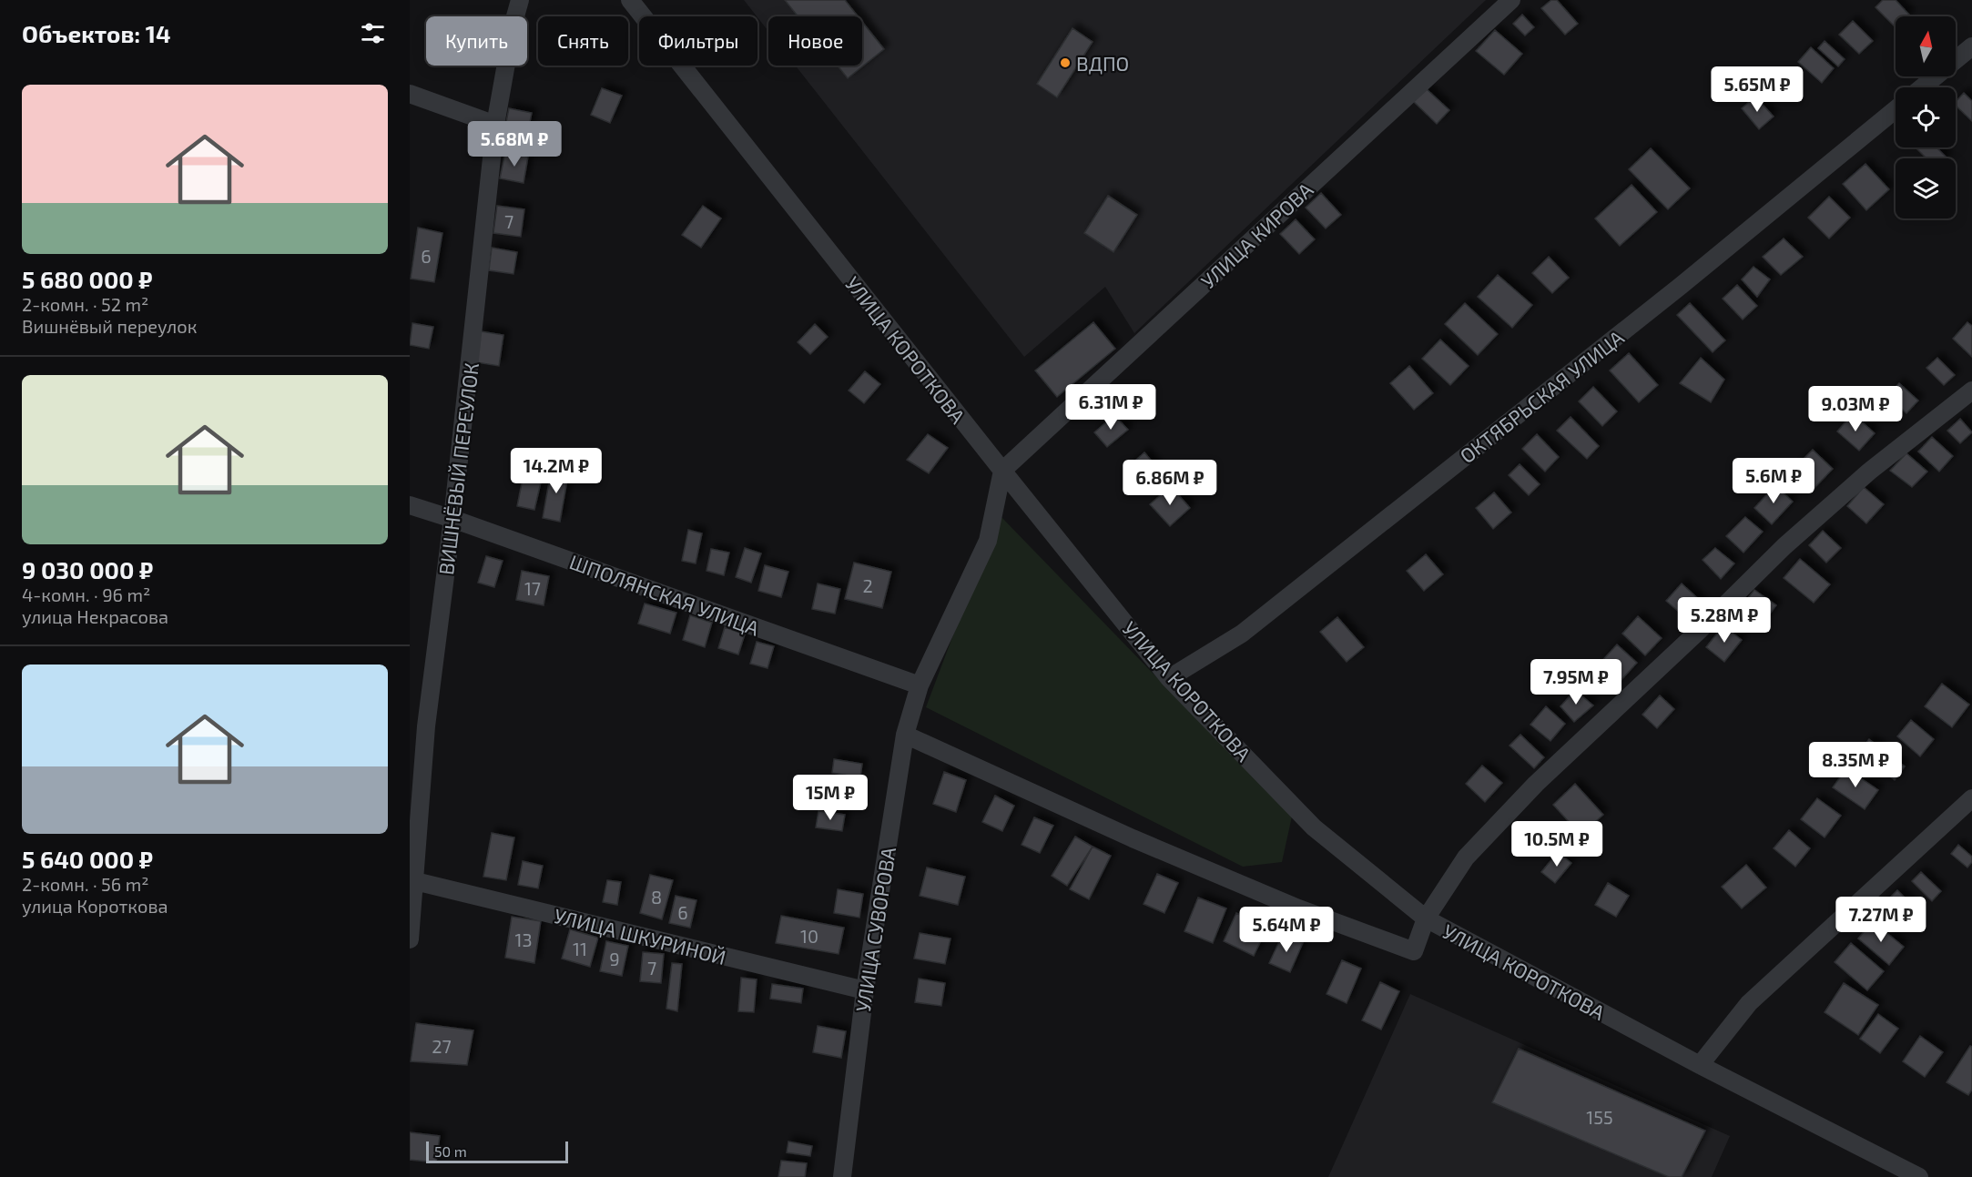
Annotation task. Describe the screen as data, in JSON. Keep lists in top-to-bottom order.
{
  "streets": {
    "street": [
      "УЛИЦА КИРОВА",
      "УЛИЦА КОРОТКОВА",
      "ОКТЯБРЬСКАЯ УЛИЦА",
      "ВИШНЁВЫЙ ПЕРЕУЛОК",
      "ШПОЛЯНСКАЯ УЛИЦА",
      "УЛИЦА СУВОРОВА",
      "УЛИЦА ШКУРИНОЙ"
    ]
  },
  "crossings": [
    ["УЛИЦА КИРОВА", "УЛИЦА КОРОТКОВА"],
    ["УЛИЦА КИРОВА", "УЛИЦА СУВОРОВА"],
    ["УЛИЦА КОРОТКОВА", "ОКТЯБРЬСКАЯ УЛИЦА"],
    ["УЛИЦА КОРОТКОВА", "УЛИЦА СУВОРОВА"],
    ["ВИШНЁВЫЙ ПЕРЕУЛОК", "ШПОЛЯНСКАЯ УЛИЦА"],
    ["ВИШНЁВЫЙ ПЕРЕУЛОК", "УЛИЦА ШКУРИНОЙ"],
    ["ШПОЛЯНСКАЯ УЛИЦА", "УЛИЦА СУВОРОВА"],
    ["УЛИЦА СУВОРОВА", "УЛИЦА ШКУРИНОЙ"]
  ],
  "places": ["ВДПО"],
  "house_numbers": [
    "7",
    "6",
    "2",
    "17",
    "8",
    "6",
    "10",
    "13",
    "11",
    "9",
    "7",
    "27",
    "155"
  ],
  "scale_bar": "50 m",
  "north": "top",
  "page": {
    "heading": "Объектов: 14",
    "chip": [
      "Купить",
      "Снять",
      "Фильтры",
      "Новое"
    ],
    "list": [
      {
        "name": "5 680 000 ₽",
        "note": "2-комн. · 52 m² · Вишнёвый переулок"
      },
      {
        "name": "9 030 000 ₽",
        "note": "4-комн. · 96 m² · улица Некрасова"
      },
      {
        "name": "5 640 000 ₽",
        "note": "2-комн. · 56 m² · улица Короткова"
      }
    ],
    "price": [
      "5.65M ₽",
      "5.68M ₽",
      "6.31M ₽",
      "9.03M ₽",
      "14.2M ₽",
      "5.6M ₽",
      "6.86M ₽",
      "5.28M ₽",
      "7.95M ₽",
      "8.35M ₽",
      "15M ₽",
      "10.5M ₽",
      "7.27M ₽",
      "5.64M ₽"
    ],
    "scale": "50 m"
  }
}
